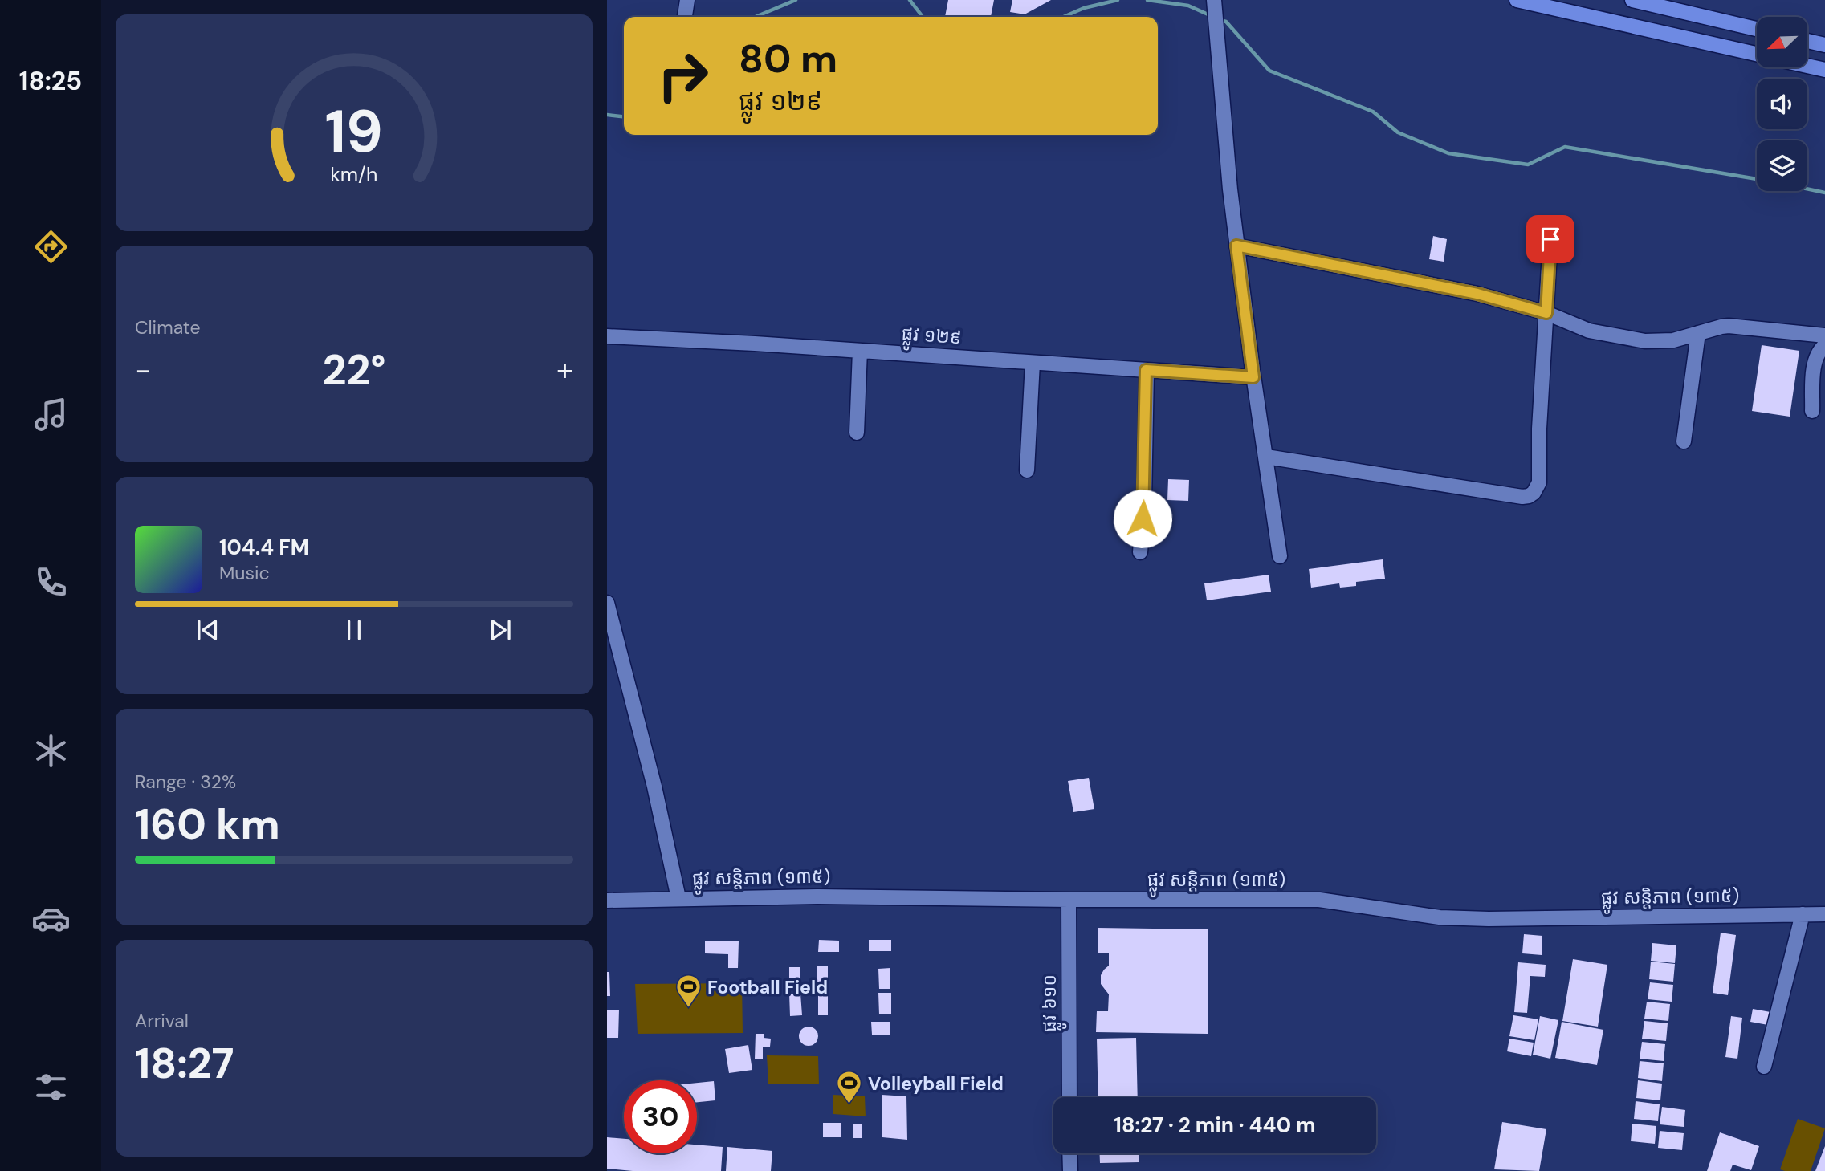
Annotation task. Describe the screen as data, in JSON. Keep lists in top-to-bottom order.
{
  "streets": {
    "street": ["ផ្លូវ ១២៩", "ផ្លូវ សន្តិភាព (១៣៥)", "ផ្លូវ ៦១០"]
  },
  "crossings": [
    ["ផ្លូវ សន្តិភាព (១៣៥)", "ផ្លូវ ៦១០"]
  ],
  "places": {
    "sports": ["Football Field", "Volleyball Field"]
  },
  "north": "bottom left",
  "page": {
    "tabs": "18:25",
    "turn": ["80 m", "ផ្លូវ ១២៩"],
    "tile": [
      "Climate",
      ["Range · 32%", "160 km"],
      ["Arrival", "18:27"]
    ],
    "heat": ["−", "22°", "+"],
    "song": ["104.4 FM", "Music"],
    "limit": "30",
    "trip": "18:27 · 2 min · 440 m",
    "gauge": ["19", "km/h"]
  }
}
